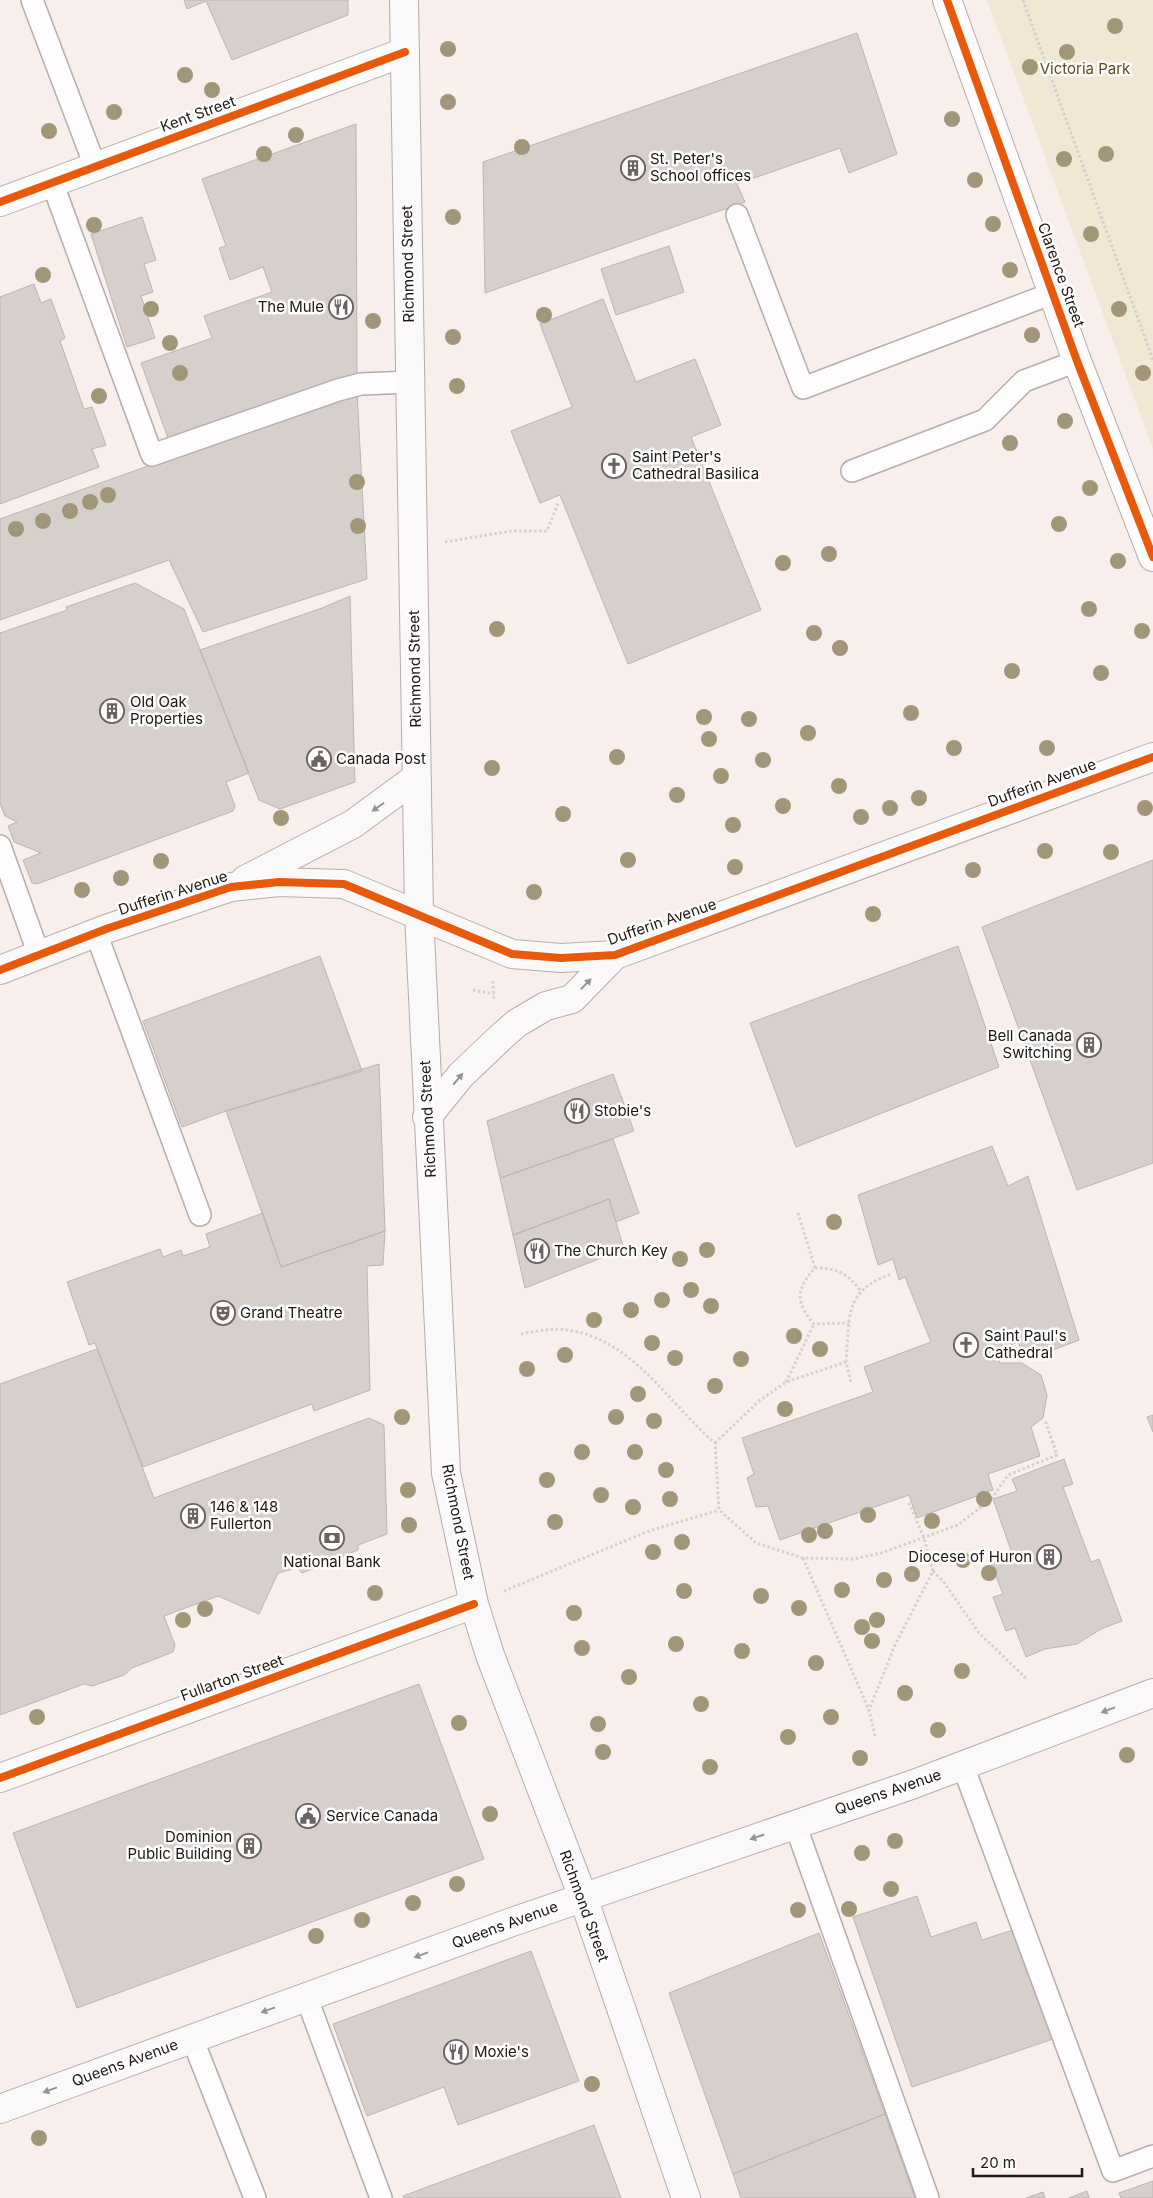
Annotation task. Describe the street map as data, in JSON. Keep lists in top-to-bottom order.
{
  "streets": {
    "main road": [
      "Richmond Street",
      "Dufferin Avenue",
      "Fullarton Street",
      "Queens Avenue"
    ],
    "street": ["Kent Street", "Clarence Street"]
  },
  "crossings": [
    ["Kent Street", "Richmond Street"],
    ["Richmond Street", "Dufferin Avenue"],
    ["Richmond Street", "Fullarton Street"],
    ["Richmond Street", "Queens Avenue"]
  ],
  "one_way": ["Queens Avenue"],
  "parks": ["Victoria Park"],
  "places": {
    "building": [
      "St. Peter's School offices",
      "Old Oak Properties",
      "Bell Canada Switching",
      "146 & 148 Fullerton",
      "Diocese of Huron",
      "Dominion Public Building"
    ],
    "restaurant": [
      "The Mule",
      "Stobie's",
      "The Church Key",
      "Moxie's"
    ],
    "church": ["Saint Peter's Cathedral Basilica", "Saint Paul's Cathedral"],
    "public building": ["Canada Post", "Service Canada"],
    "theatre": ["Grand Theatre"],
    "bank": ["National Bank"]
  },
  "scale_bar": "20 m"
}
